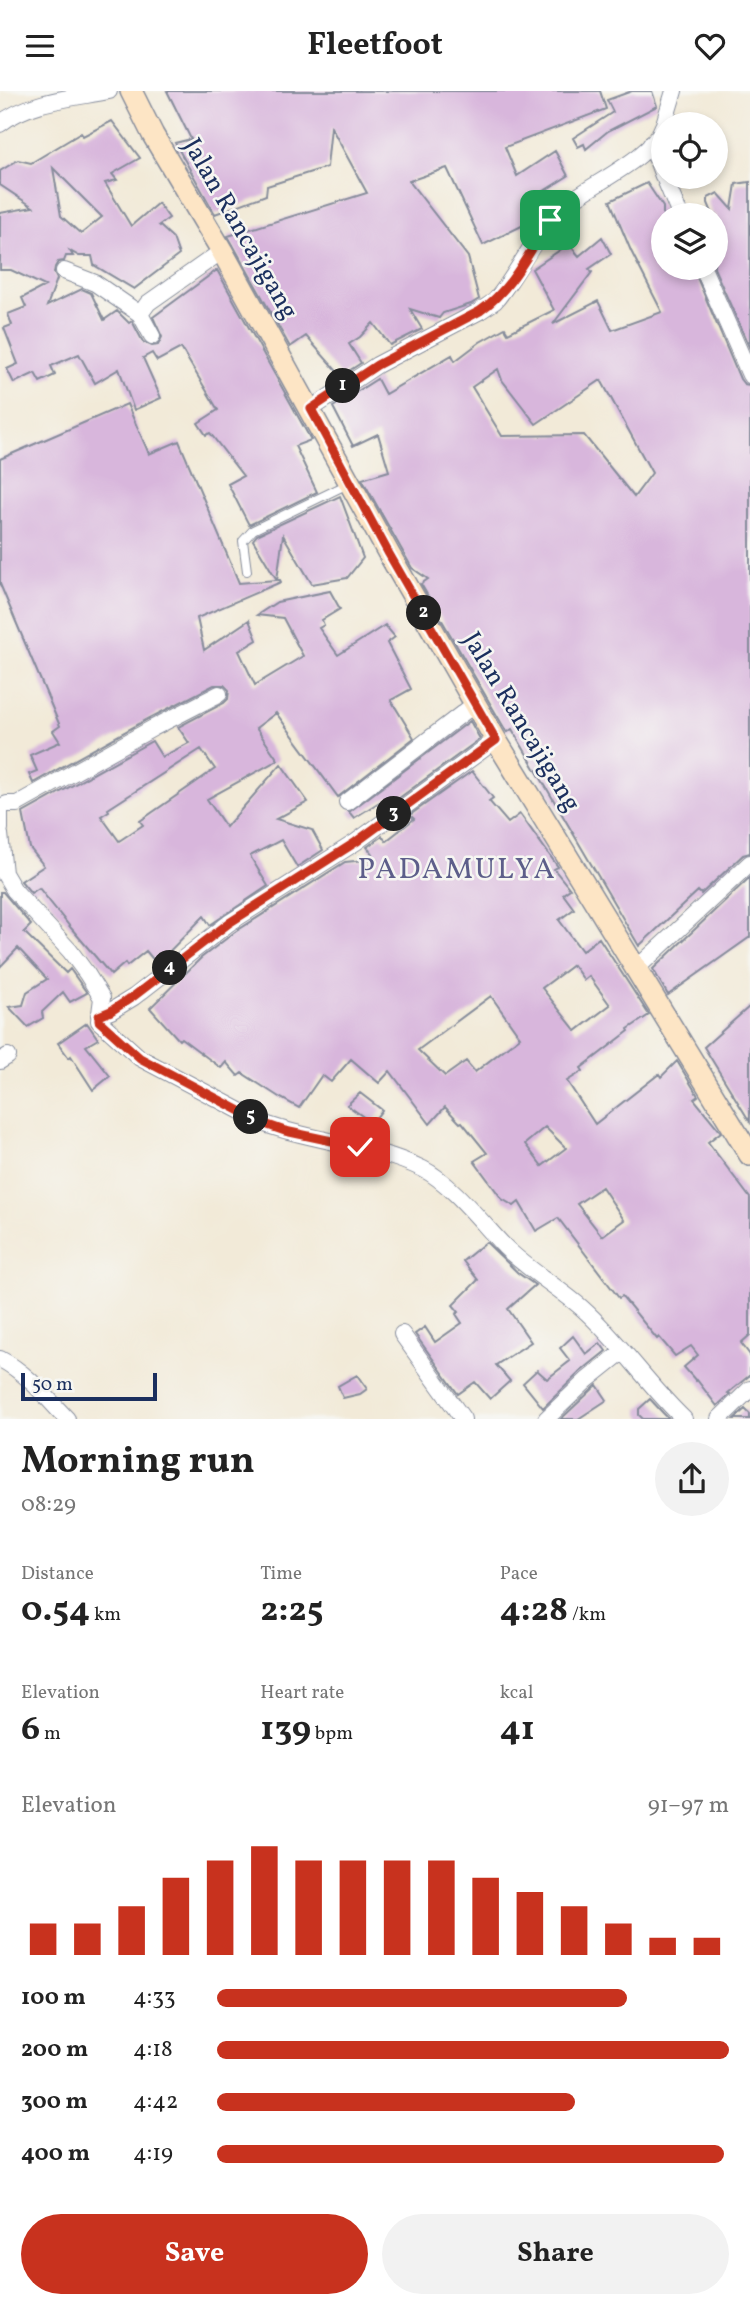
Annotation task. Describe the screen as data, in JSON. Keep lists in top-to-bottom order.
{
  "streets": {
    "main road": ["Jalan Rancajigang"]
  },
  "districts": ["PADAMULYA"],
  "scale_bar": "50 m",
  "page": {
    "header": "Fleetfoot",
    "pins": [
      "1",
      "2",
      "3",
      "4",
      "5"
    ],
    "scale": "50 m",
    "heading": ["Morning run", "08:29"],
    "stats": [
      ["Distance", "0.54 km"],
      ["Time", "2:25"],
      ["Pace", "4:28 /km"],
      ["Elevation", "6 m"],
      ["Heart rate", "139 bpm"],
      ["kcal", "41"]
    ],
    "chart": ["Elevation", "91–97 m"],
    "list": [
      {
        "name": "100 m",
        "note": "4:33"
      },
      {
        "name": "200 m",
        "note": "4:18"
      },
      {
        "name": "300 m",
        "note": "4:42"
      },
      {
        "name": "400 m",
        "note": "4:19"
      }
    ],
    "buttons": ["Save", "Share"]
  }
}
